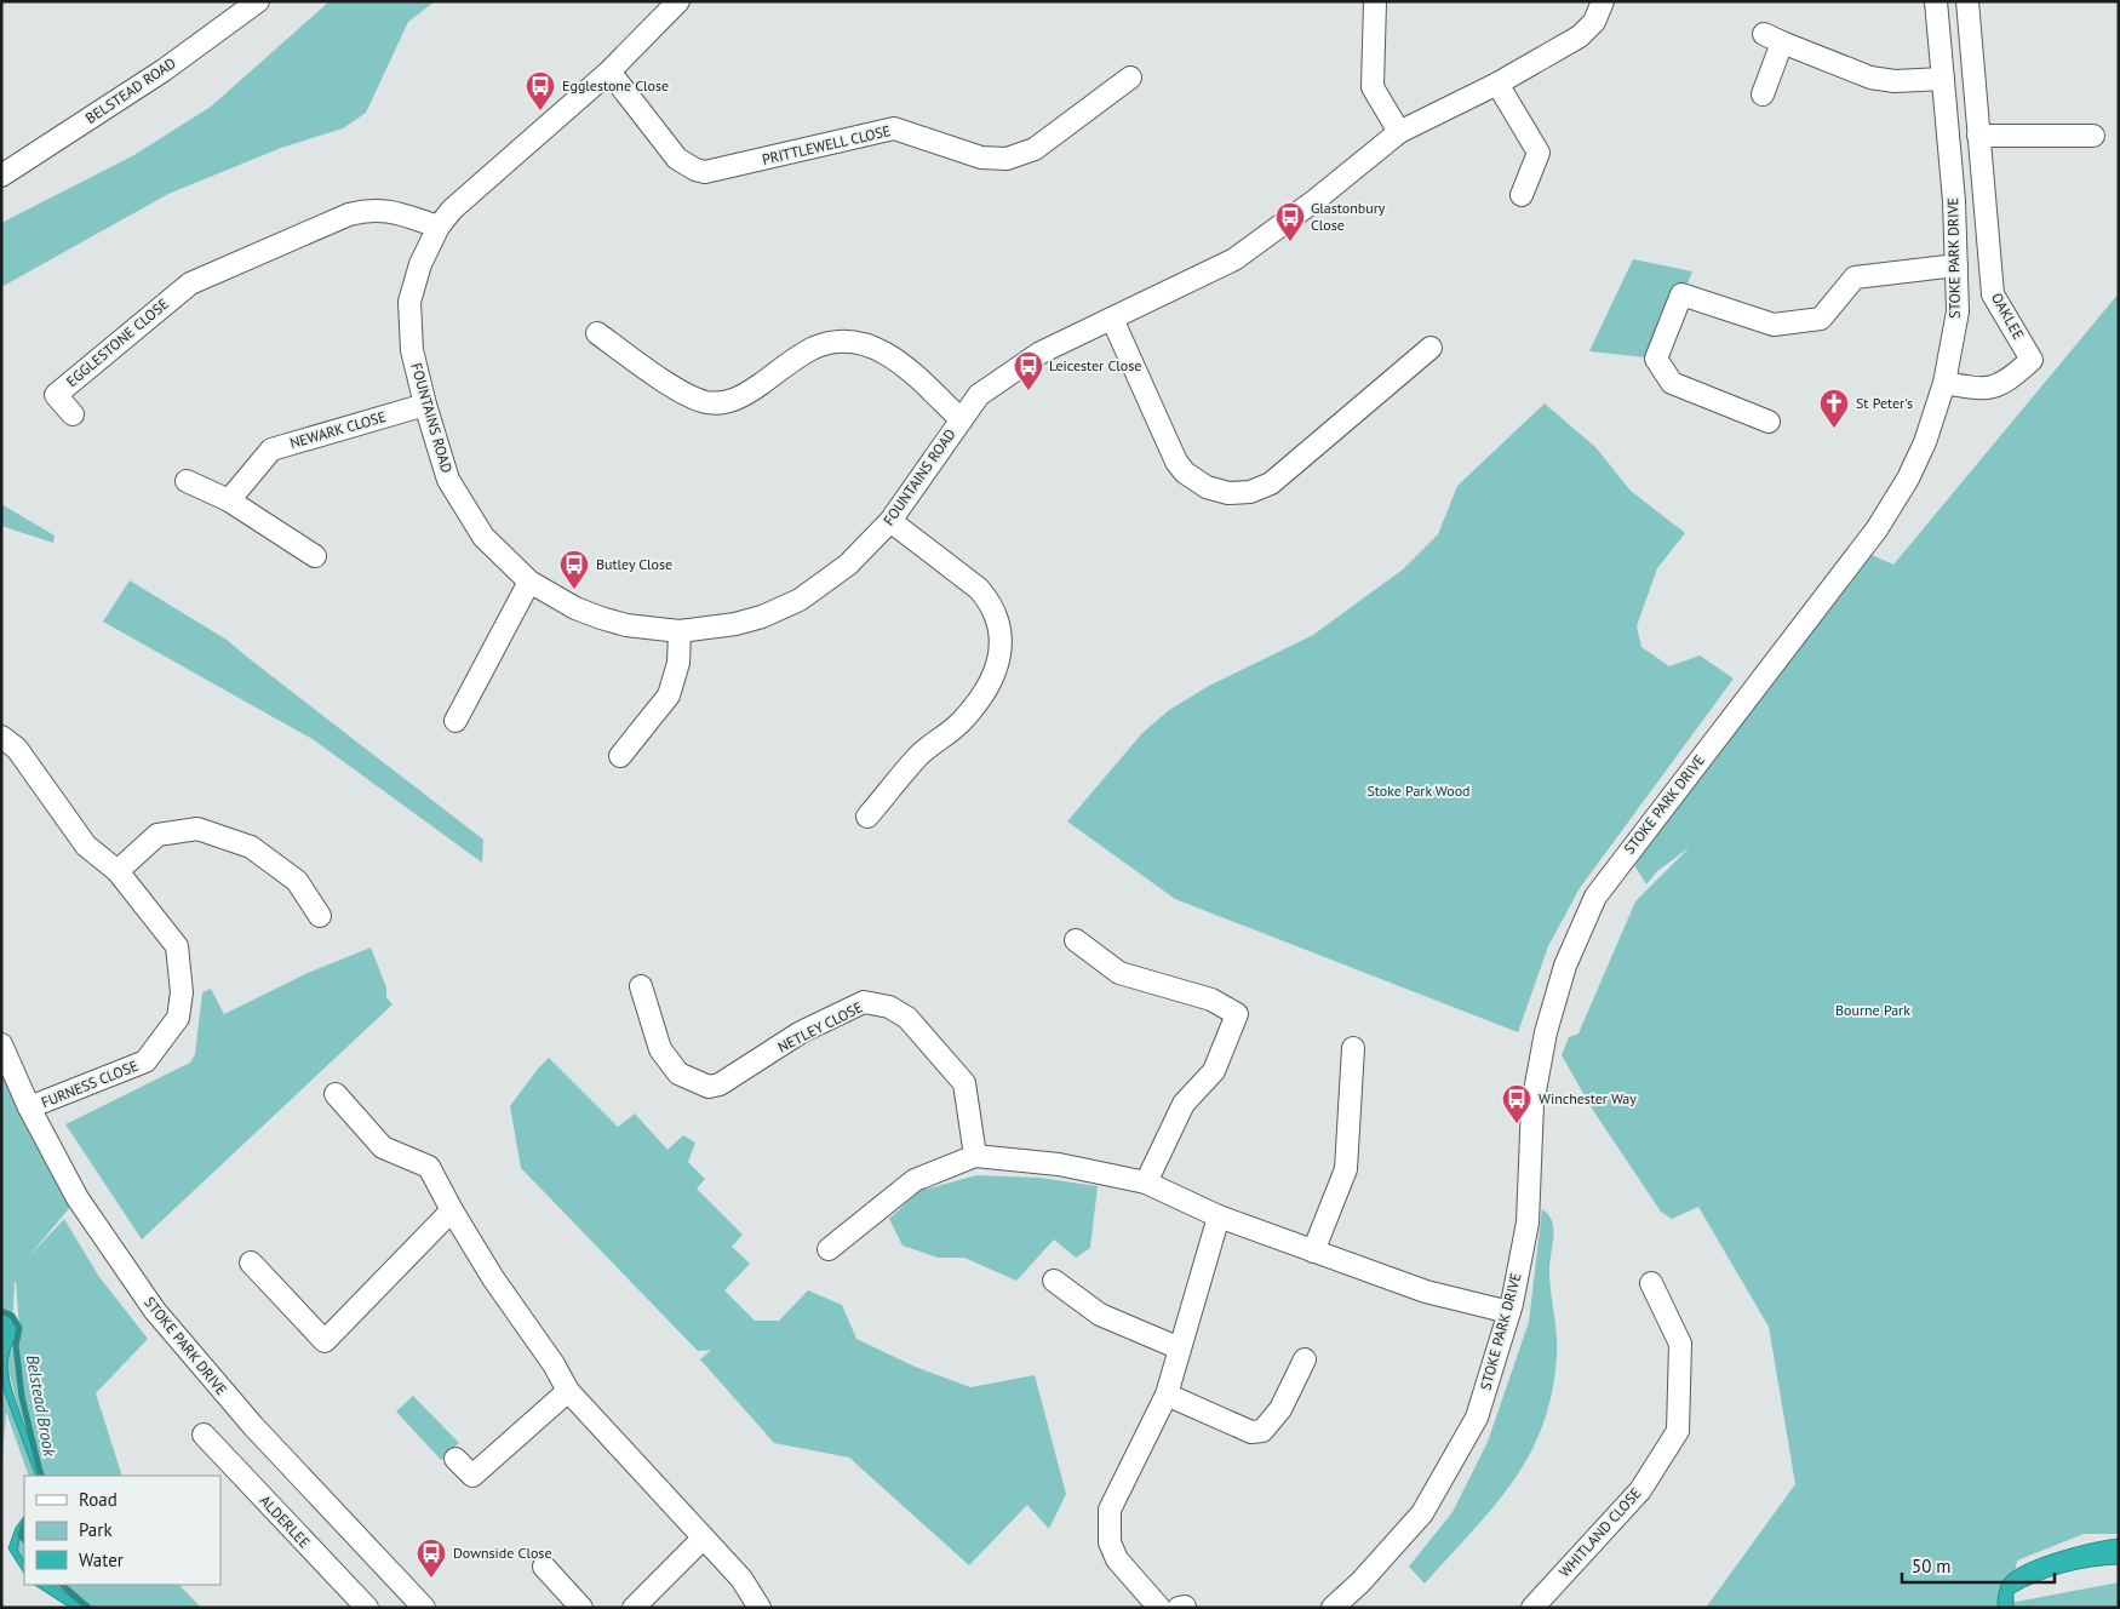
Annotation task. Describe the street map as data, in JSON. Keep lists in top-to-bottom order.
{
  "streets": {
    "street": [
      "BELSTEAD ROAD",
      "PRITTLEWELL CLOSE",
      "STOKE PARK DRIVE",
      "OAKLEE",
      "EGGLESTONE CLOSE",
      "FOUNTAINS ROAD",
      "NEWARK CLOSE",
      "NETLEY CLOSE",
      "FURNESS CLOSE",
      "ALDERLEE",
      "WHITLAND CLOSE"
    ]
  },
  "crossings": [
    ["PRITTLEWELL CLOSE", "FOUNTAINS ROAD"],
    ["STOKE PARK DRIVE", "OAKLEE"],
    ["STOKE PARK DRIVE", "FURNESS CLOSE"],
    ["EGGLESTONE CLOSE", "FOUNTAINS ROAD"],
    ["FOUNTAINS ROAD", "NEWARK CLOSE"]
  ],
  "water": ["Belstead Brook"],
  "parks": ["Stoke Park Wood", "Bourne Park"],
  "places": {
    "bus stop": [
      "Egglestone Close",
      "Glastonbury Close",
      "Leicester Close",
      "Butley Close",
      "Winchester Way",
      "Downside Close"
    ],
    "church": ["St Peter's"]
  },
  "legend": ["Road", "Park", "Water"],
  "scale_bar": "50 m"
}
